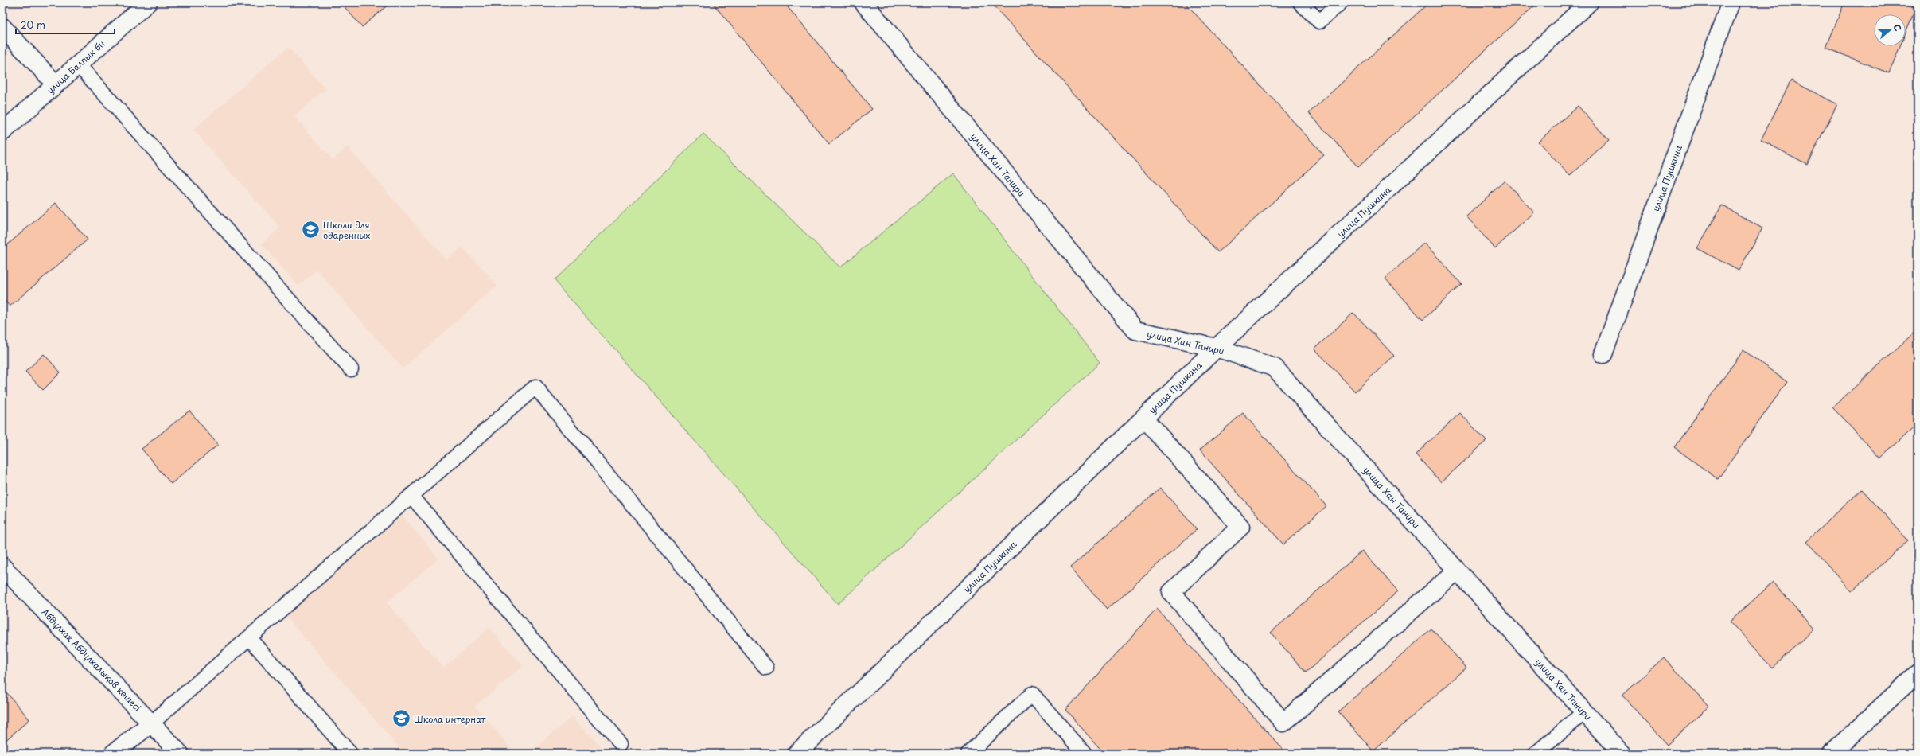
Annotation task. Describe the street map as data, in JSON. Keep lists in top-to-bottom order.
{
  "streets": {
    "street": [
      "улица Балпык би",
      "улица Хан Танири",
      "улица Пушкина",
      "Абдұлхақ Абдұлхалықов көшесі"
    ]
  },
  "crossings": [
    ["улица Хан Танири", "улица Пушкина"]
  ],
  "places": {
    "school or university": ["Школа для одаренных", "Школа интернат"]
  },
  "scale_bar": "20 m",
  "north": "right"
}
